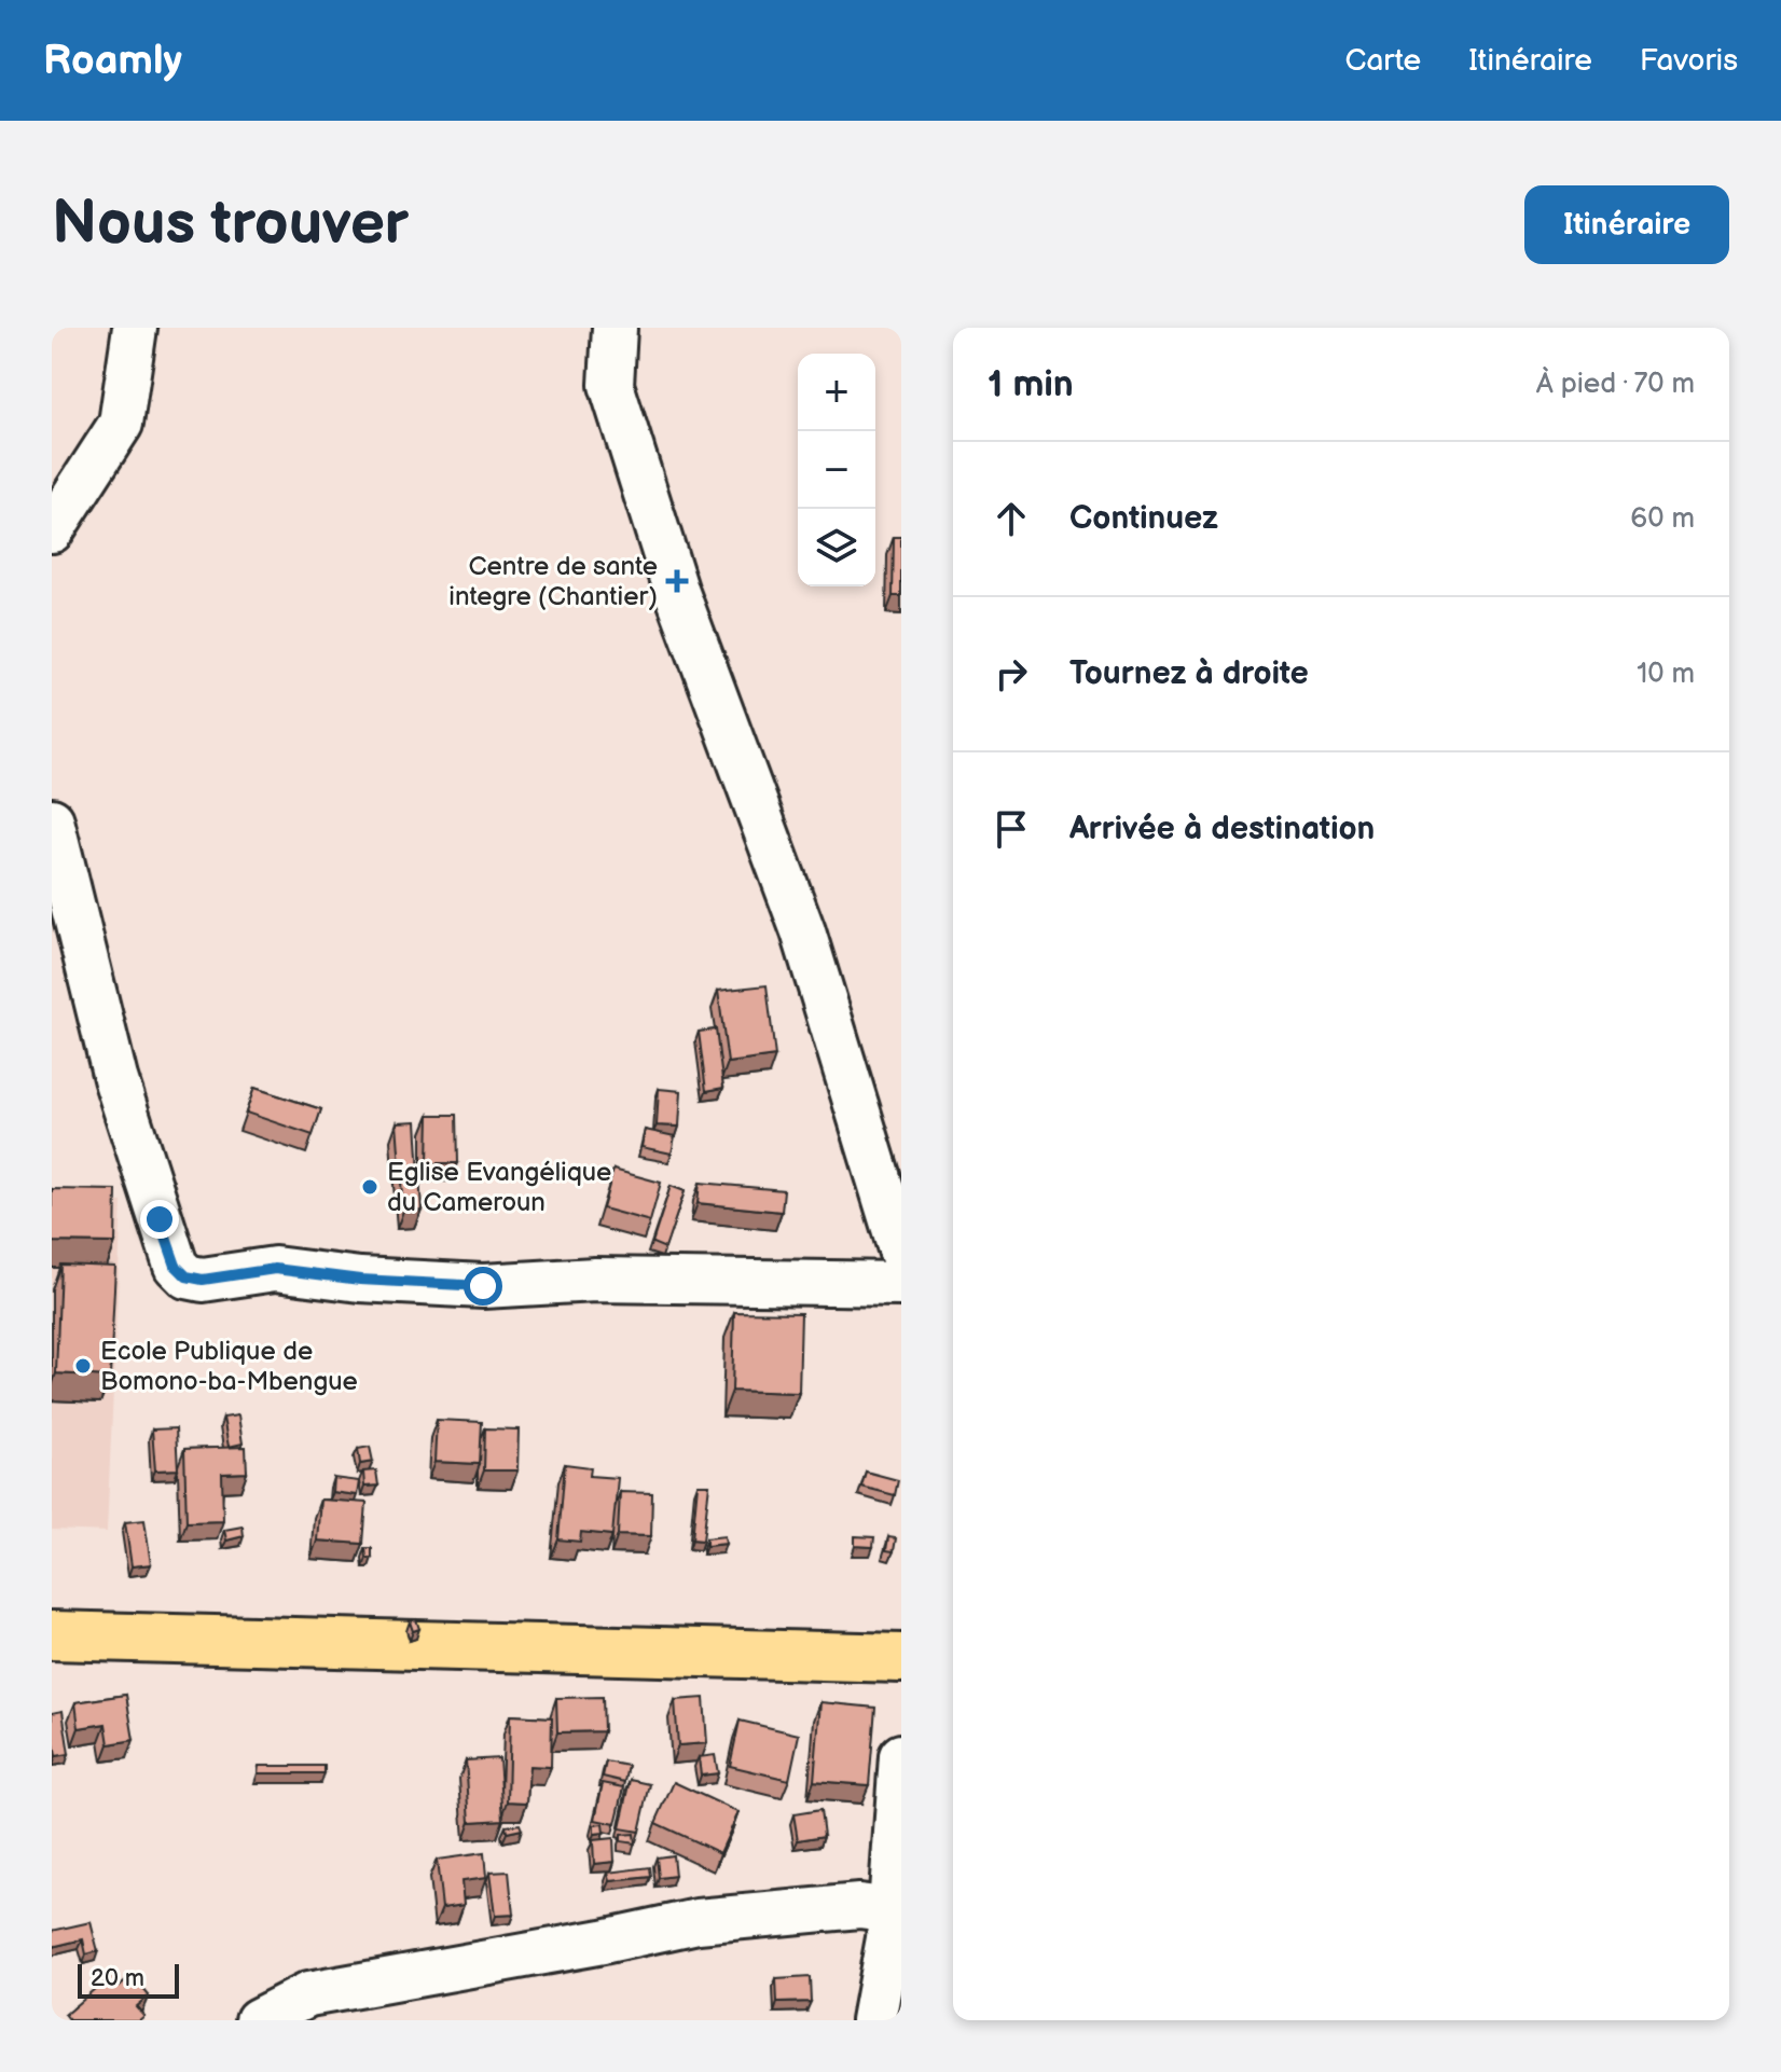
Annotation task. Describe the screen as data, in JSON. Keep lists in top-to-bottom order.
{
  "places": {
    "health": ["Centre de sante integre (Chantier)"],
    "other": ["Eglise Evangélique du Cameroun", "Ecole Publique de Bomono-ba-Mbengue"]
  },
  "scale_bar": "20 m",
  "page": {
    "header": "Roamly",
    "nav": ["Carte", "Itinéraire", "Favoris"],
    "buttons": "Itinéraire",
    "title": "Nous trouver",
    "heading": ["1 min", "À pied · 70 m"],
    "map_buttons": ["+", "−"],
    "list": [
      ["Continuez", "60 m"],
      ["Tournez à droite", "10 m"],
      "Arrivée à destination"
    ],
    "scale": "20 m"
  }
}
